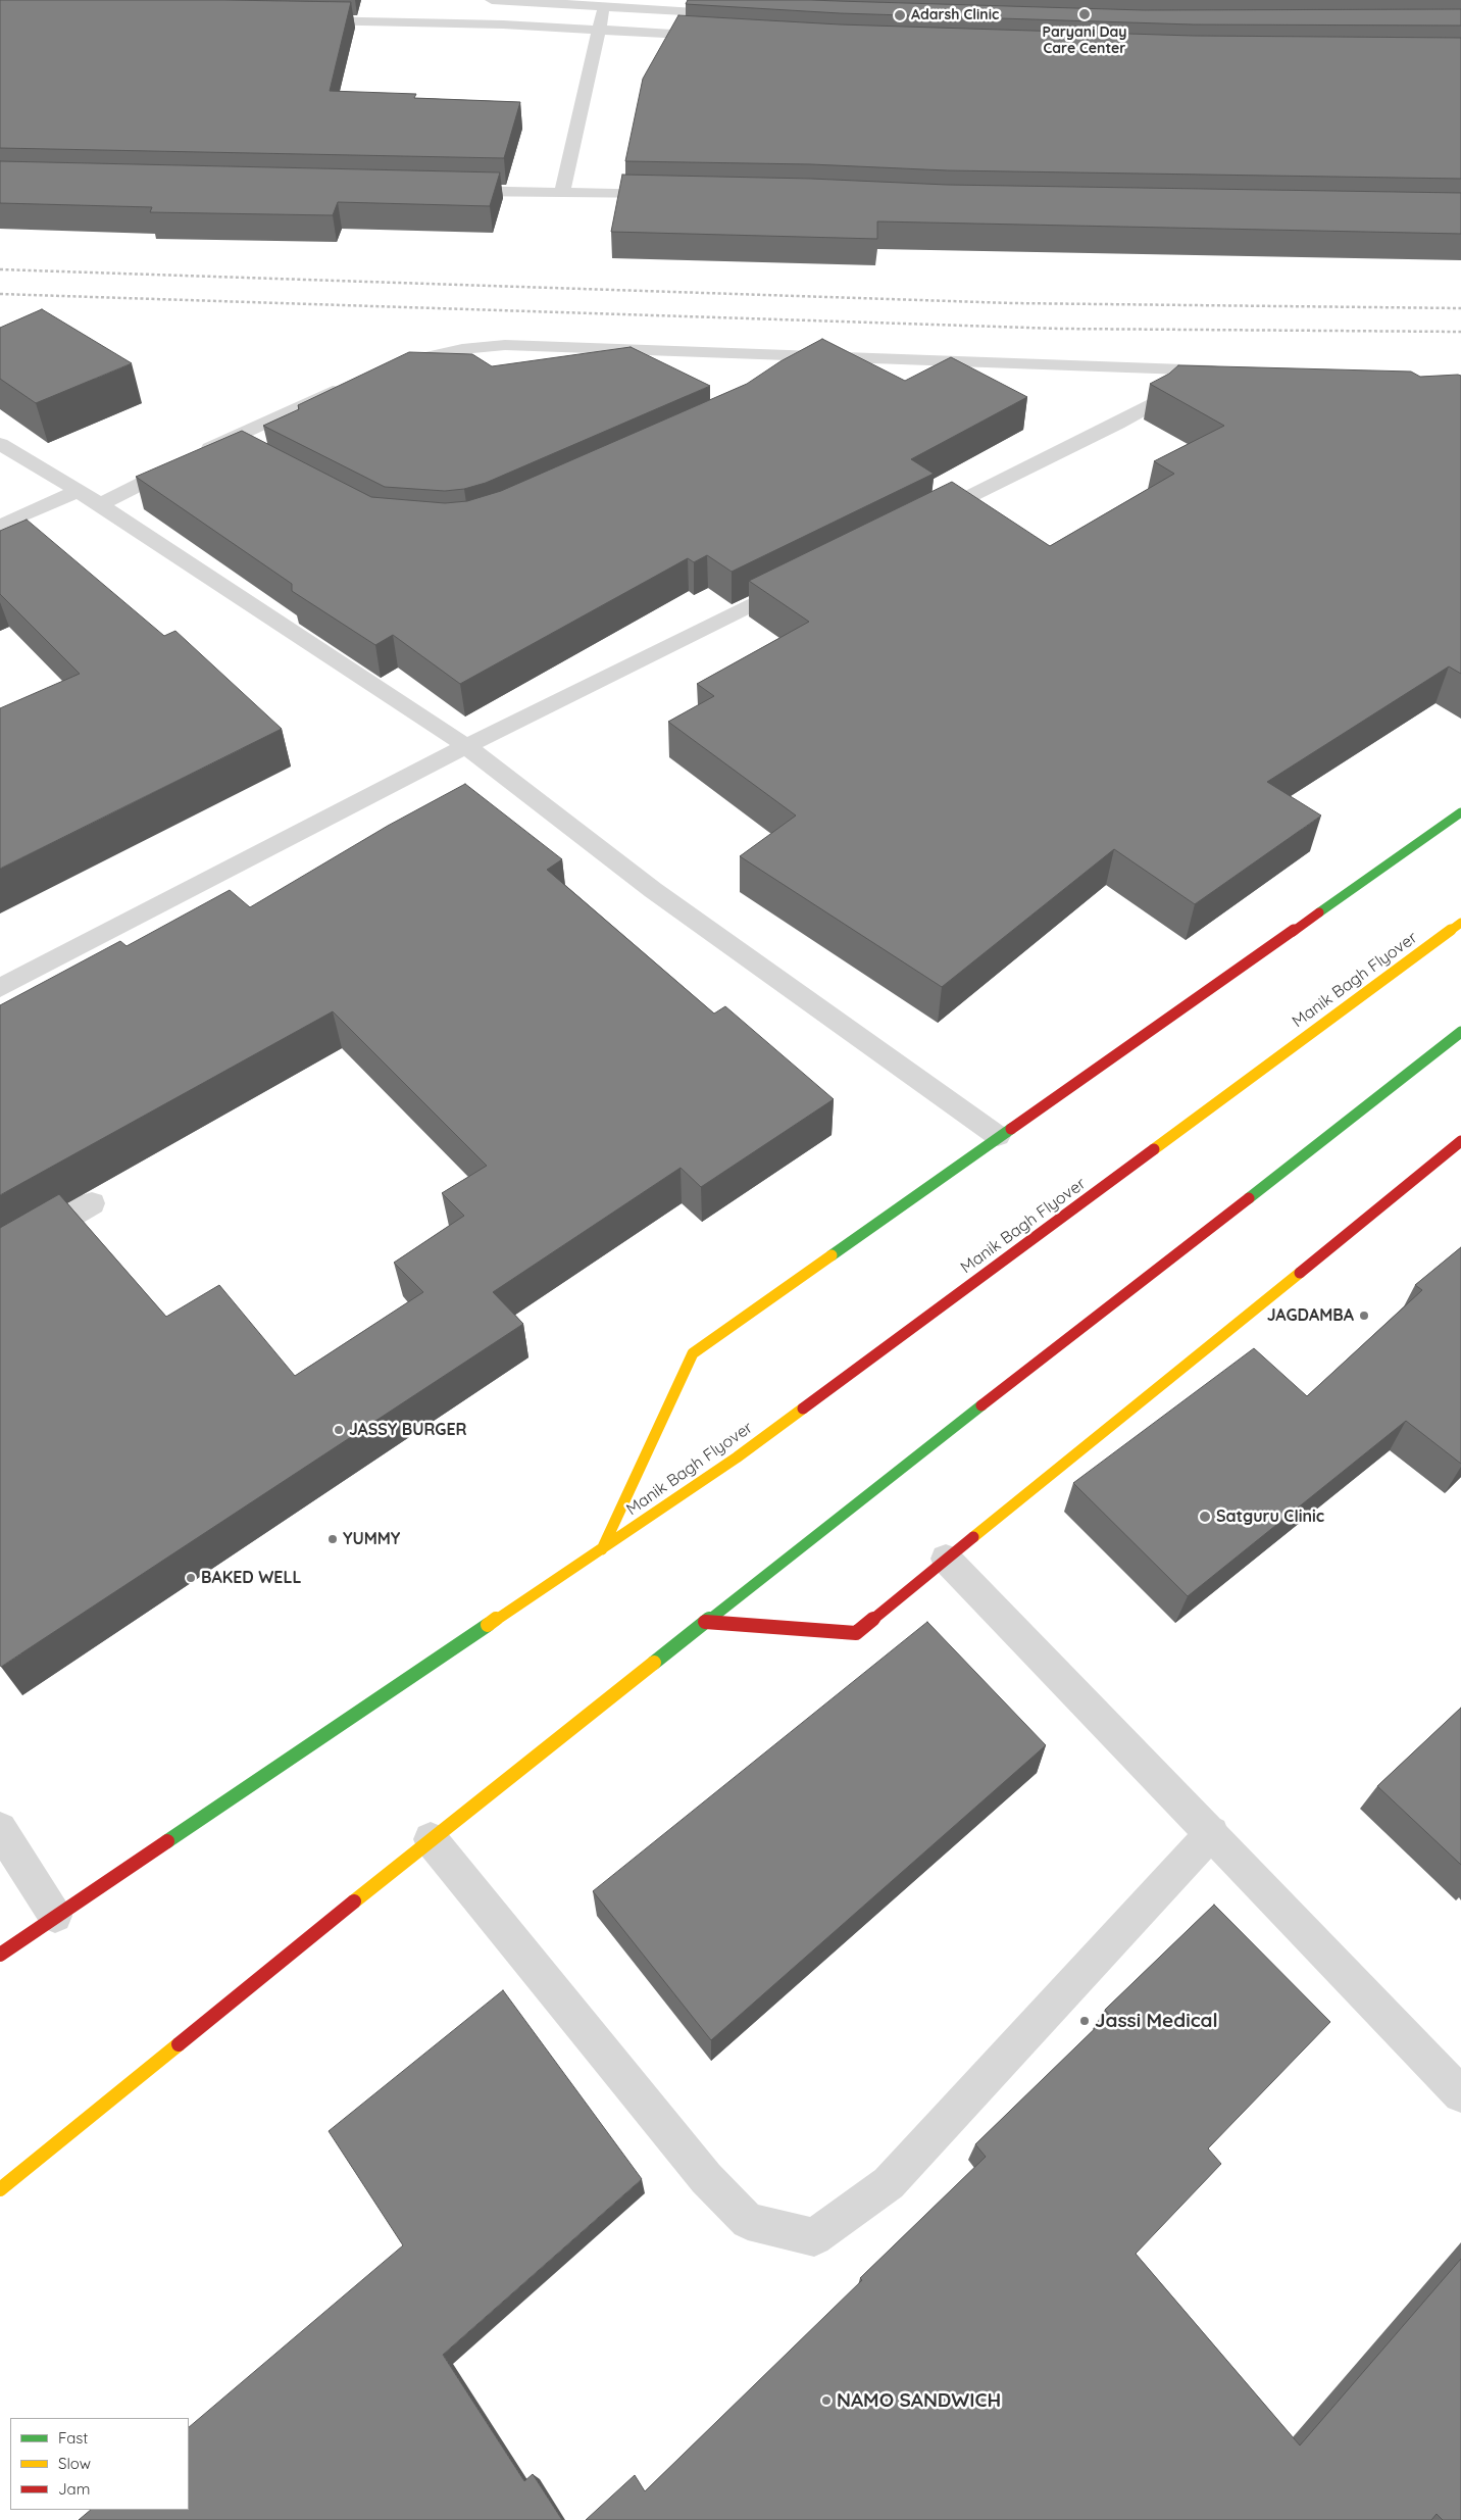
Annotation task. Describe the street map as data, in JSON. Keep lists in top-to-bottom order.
{
  "streets": {
    "main road": ["Manik Bagh Flyover"]
  },
  "places": [
    "Paryani Day Care Center",
    "Adarsh Clinic",
    "JAGDAMBA",
    "JASSY BURGER",
    "Satguru Clinic",
    "YUMMY",
    "BAKED WELL",
    "Jassi Medical",
    "NAMO SANDWICH"
  ],
  "legend": ["Fast", "Slow", "Jam"]
}
